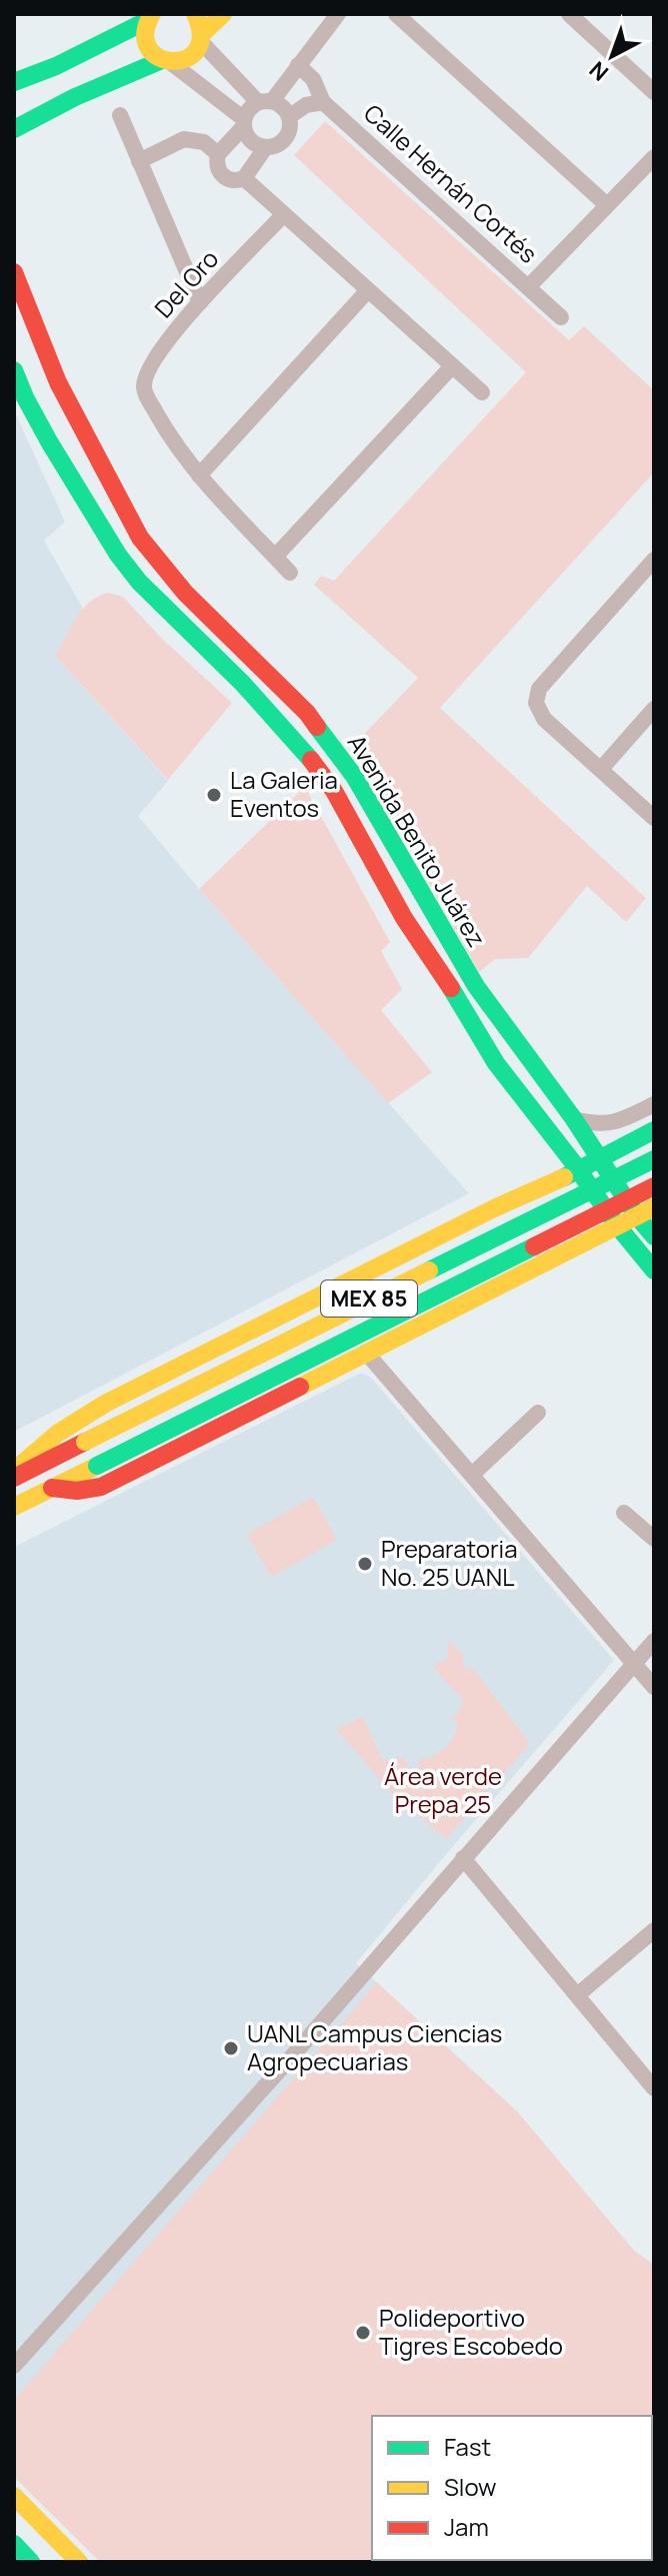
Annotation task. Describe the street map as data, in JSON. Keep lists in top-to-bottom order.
{
  "streets": {
    "main road": ["Avenida Benito Juárez", "MEX 85"],
    "street": ["Calle Hernán Cortés", "Del Oro"]
  },
  "parks": ["Área verde Prepa 25"],
  "places": [
    "La Galeria Eventos",
    "Preparatoria No. 25 UANL",
    "UANL Campus Ciencias Agropecuarias",
    "Polideportivo Tigres Escobedo"
  ],
  "legend": ["Fast", "Slow", "Jam"],
  "north": "bottom left"
}
